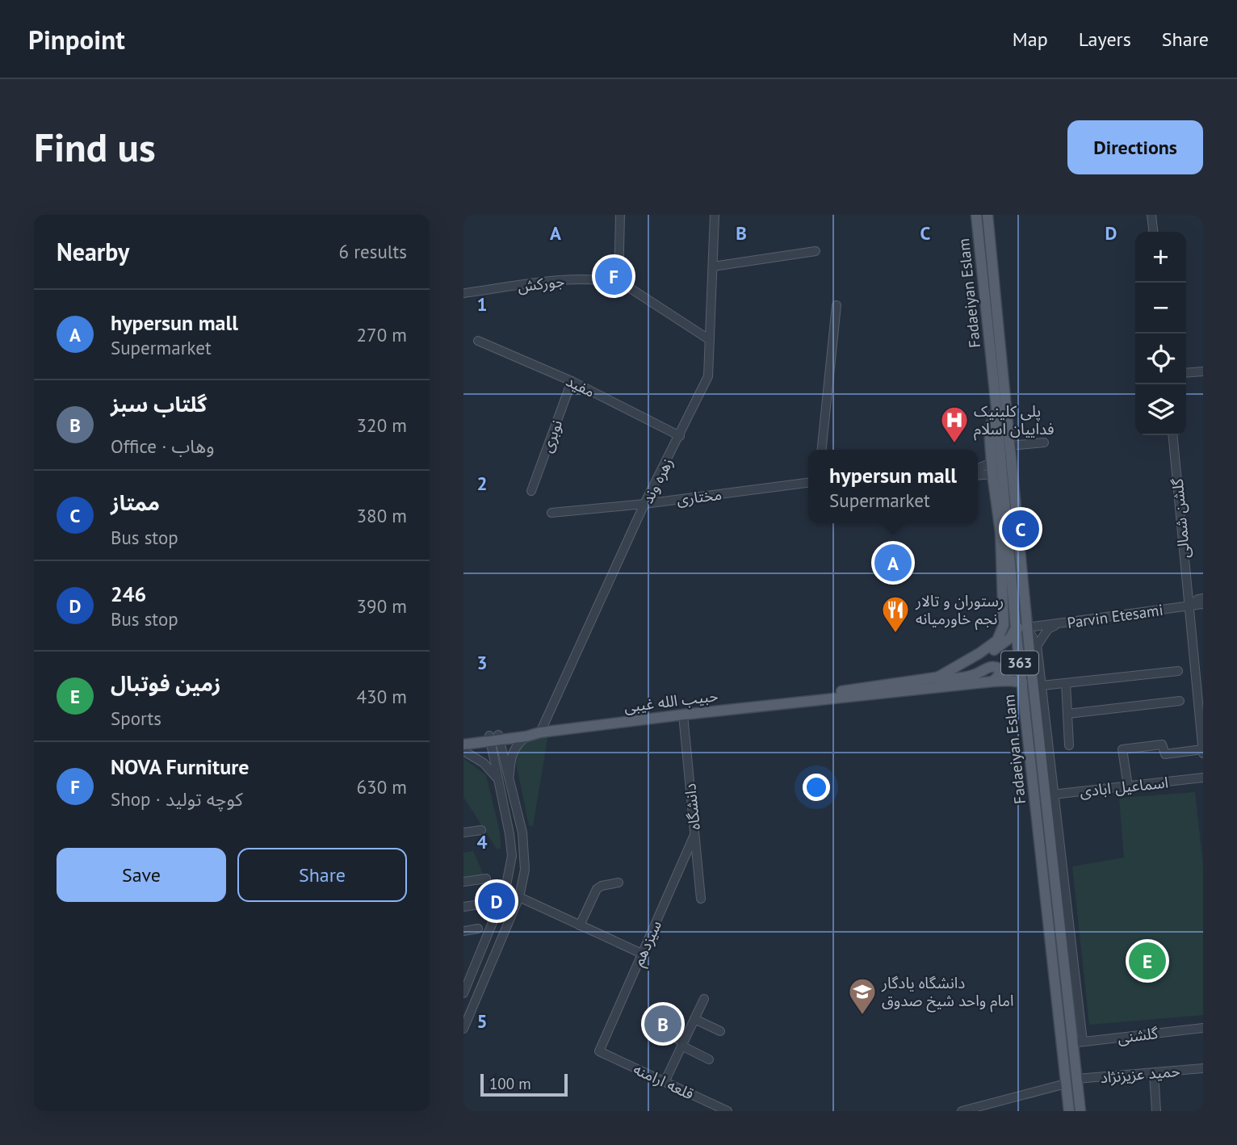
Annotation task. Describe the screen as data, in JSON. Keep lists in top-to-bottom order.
{
  "streets": {
    "main road": ["Fadaeiyan Eslam", "363", "حبیب الله غیبی"],
    "street": [
      "جورکش",
      "مفید",
      "نوبری",
      "زهره وند",
      "مختاری",
      "گلشن شمالی",
      "Parvin Etesami",
      "اسماعیل ابادی",
      "دانشگاه",
      "سیزدهم",
      "گلشنی",
      "حمید عزیزنژاد",
      "قلعه ارامنه"
    ]
  },
  "crossings": [
    ["Fadaeiyan Eslam", "Parvin Etesami"],
    ["Fadaeiyan Eslam", "حبیب الله غیبی"],
    ["Fadaeiyan Eslam", "اسماعیل ابادی"],
    ["Fadaeiyan Eslam", "گلشنی"],
    ["Fadaeiyan Eslam", "حمید عزیزنژاد"],
    ["مفید", "نوبری"],
    ["مفید", "زهره وند"],
    ["زهره وند", "مختاری"],
    ["زهره وند", "حبیب الله غیبی"],
    ["گلشن شمالی", "Parvin Etesami"],
    ["حبیب الله غیبی", "دانشگاه"],
    ["دانشگاه", "سیزدهم"],
    ["سیزدهم", "قلعه ارامنه"]
  ],
  "places": {
    "hospital": ["پلی کلینیک فداییان اسلام"],
    "restaurant": ["رستوران و تالار نجم خاورمیانه"],
    "school or university": ["دانشگاه یادگار امام واحد شیخ صدوق"]
  },
  "scale_bar": "100 m",
  "page": {
    "header": "Pinpoint",
    "nav": ["Map", "Layers", "Share"],
    "buttons": [
      "Directions",
      ["Save", "Share"]
    ],
    "title": "Find us",
    "heading": ["Nearby", "6 results"],
    "map_buttons": ["+", "−"],
    "pins": [
      "F",
      "C",
      "A",
      "D",
      "E",
      "B"
    ],
    "list": [
      {
        "mark": "A",
        "name": "hypersun mall",
        "note": "Supermarket",
        "value": "270 m"
      },
      {
        "mark": "B",
        "name": "گلتاب سبز",
        "note": "Office · وهاب",
        "value": "320 m"
      },
      {
        "mark": "C",
        "name": "ممتاز",
        "note": "Bus stop",
        "value": "380 m"
      },
      {
        "mark": "D",
        "name": "246",
        "note": "Bus stop",
        "value": "390 m"
      },
      {
        "mark": "E",
        "name": "زمین فوتبال",
        "note": "Sports",
        "value": "430 m"
      },
      {
        "mark": "F",
        "name": "NOVA Furniture",
        "note": "Shop · کوچه تولید",
        "value": "630 m"
      }
    ],
    "popup": ["hypersun mall", "Supermarket"],
    "scale": "100 m"
  },
  "grid": {
    "columns": [
      "A",
      "B",
      "C",
      "D"
    ],
    "rows": [
      "1",
      "2",
      "3",
      "4",
      "5"
    ]
  }
}
